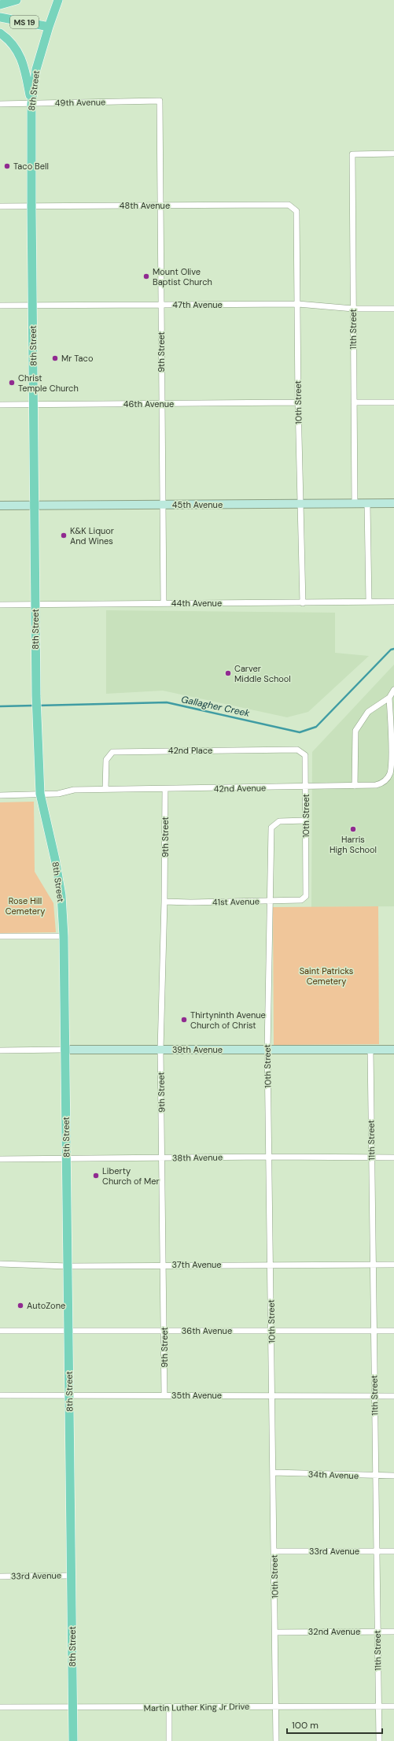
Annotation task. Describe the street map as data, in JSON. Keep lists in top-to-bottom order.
{
  "streets": {
    "main road": ["MS 19", "8th Street"],
    "street": [
      "49th Avenue",
      "48th Avenue",
      "47th Avenue",
      "11th Street",
      "9th Street",
      "10th Street",
      "46th Avenue",
      "45th Avenue",
      "44th Avenue",
      "42nd Place",
      "42nd Avenue",
      "41st Avenue",
      "39th Avenue",
      "38th Avenue",
      "37th Avenue",
      "36th Avenue",
      "35th Avenue",
      "34th Avenue",
      "33rd Avenue",
      "32nd Avenue",
      "Martin Luther King Jr Drive"
    ]
  },
  "crossings": [
    ["MS 19", "8th Street"],
    ["8th Street", "49th Avenue"],
    ["8th Street", "48th Avenue"],
    ["8th Street", "47th Avenue"],
    ["8th Street", "46th Avenue"],
    ["8th Street", "45th Avenue"],
    ["8th Street", "44th Avenue"],
    ["8th Street", "42nd Avenue"],
    ["8th Street", "39th Avenue"],
    ["8th Street", "38th Avenue"],
    ["8th Street", "37th Avenue"],
    ["8th Street", "36th Avenue"],
    ["8th Street", "35th Avenue"],
    ["8th Street", "33rd Avenue"],
    ["8th Street", "Martin Luther King Jr Drive"],
    ["49th Avenue", "9th Street"],
    ["48th Avenue", "9th Street"],
    ["48th Avenue", "10th Street"],
    ["47th Avenue", "11th Street"],
    ["47th Avenue", "9th Street"],
    ["47th Avenue", "10th Street"],
    ["11th Street", "45th Avenue"],
    ["11th Street", "39th Avenue"],
    ["11th Street", "38th Avenue"],
    ["11th Street", "37th Avenue"],
    ["11th Street", "36th Avenue"],
    ["11th Street", "35th Avenue"],
    ["11th Street", "34th Avenue"],
    ["11th Street", "33rd Avenue"],
    ["11th Street", "32nd Avenue"],
    ["11th Street", "Martin Luther King Jr Drive"],
    ["9th Street", "46th Avenue"],
    ["9th Street", "45th Avenue"],
    ["9th Street", "44th Avenue"],
    ["9th Street", "42nd Avenue"],
    ["9th Street", "41st Avenue"],
    ["9th Street", "39th Avenue"],
    ["9th Street", "38th Avenue"],
    ["9th Street", "37th Avenue"],
    ["9th Street", "36th Avenue"],
    ["9th Street", "35th Avenue"],
    ["10th Street", "46th Avenue"],
    ["10th Street", "45th Avenue"],
    ["10th Street", "44th Avenue"],
    ["10th Street", "42nd Place"],
    ["10th Street", "42nd Avenue"],
    ["10th Street", "41st Avenue"],
    ["10th Street", "39th Avenue"],
    ["10th Street", "38th Avenue"],
    ["10th Street", "37th Avenue"],
    ["10th Street", "36th Avenue"],
    ["10th Street", "35th Avenue"],
    ["10th Street", "34th Avenue"],
    ["10th Street", "33rd Avenue"],
    ["10th Street", "32nd Avenue"],
    ["10th Street", "Martin Luther King Jr Drive"],
    ["42nd Place", "42nd Avenue"]
  ],
  "water": ["Gallagher Creek"],
  "parks": ["Rose Hill Cemetery", "Saint Patricks Cemetery"],
  "places": [
    "Taco Bell",
    "Mount Olive Baptist Church",
    "Mr Taco",
    "Christ Temple Church",
    "K&K Liquor And Wines",
    "Carver Middle School",
    "Harris High School",
    "Thirtyninth Avenue Church of Christ",
    "Liberty Church of Mer",
    "AutoZone"
  ],
  "scale_bar": "100 m"
}
